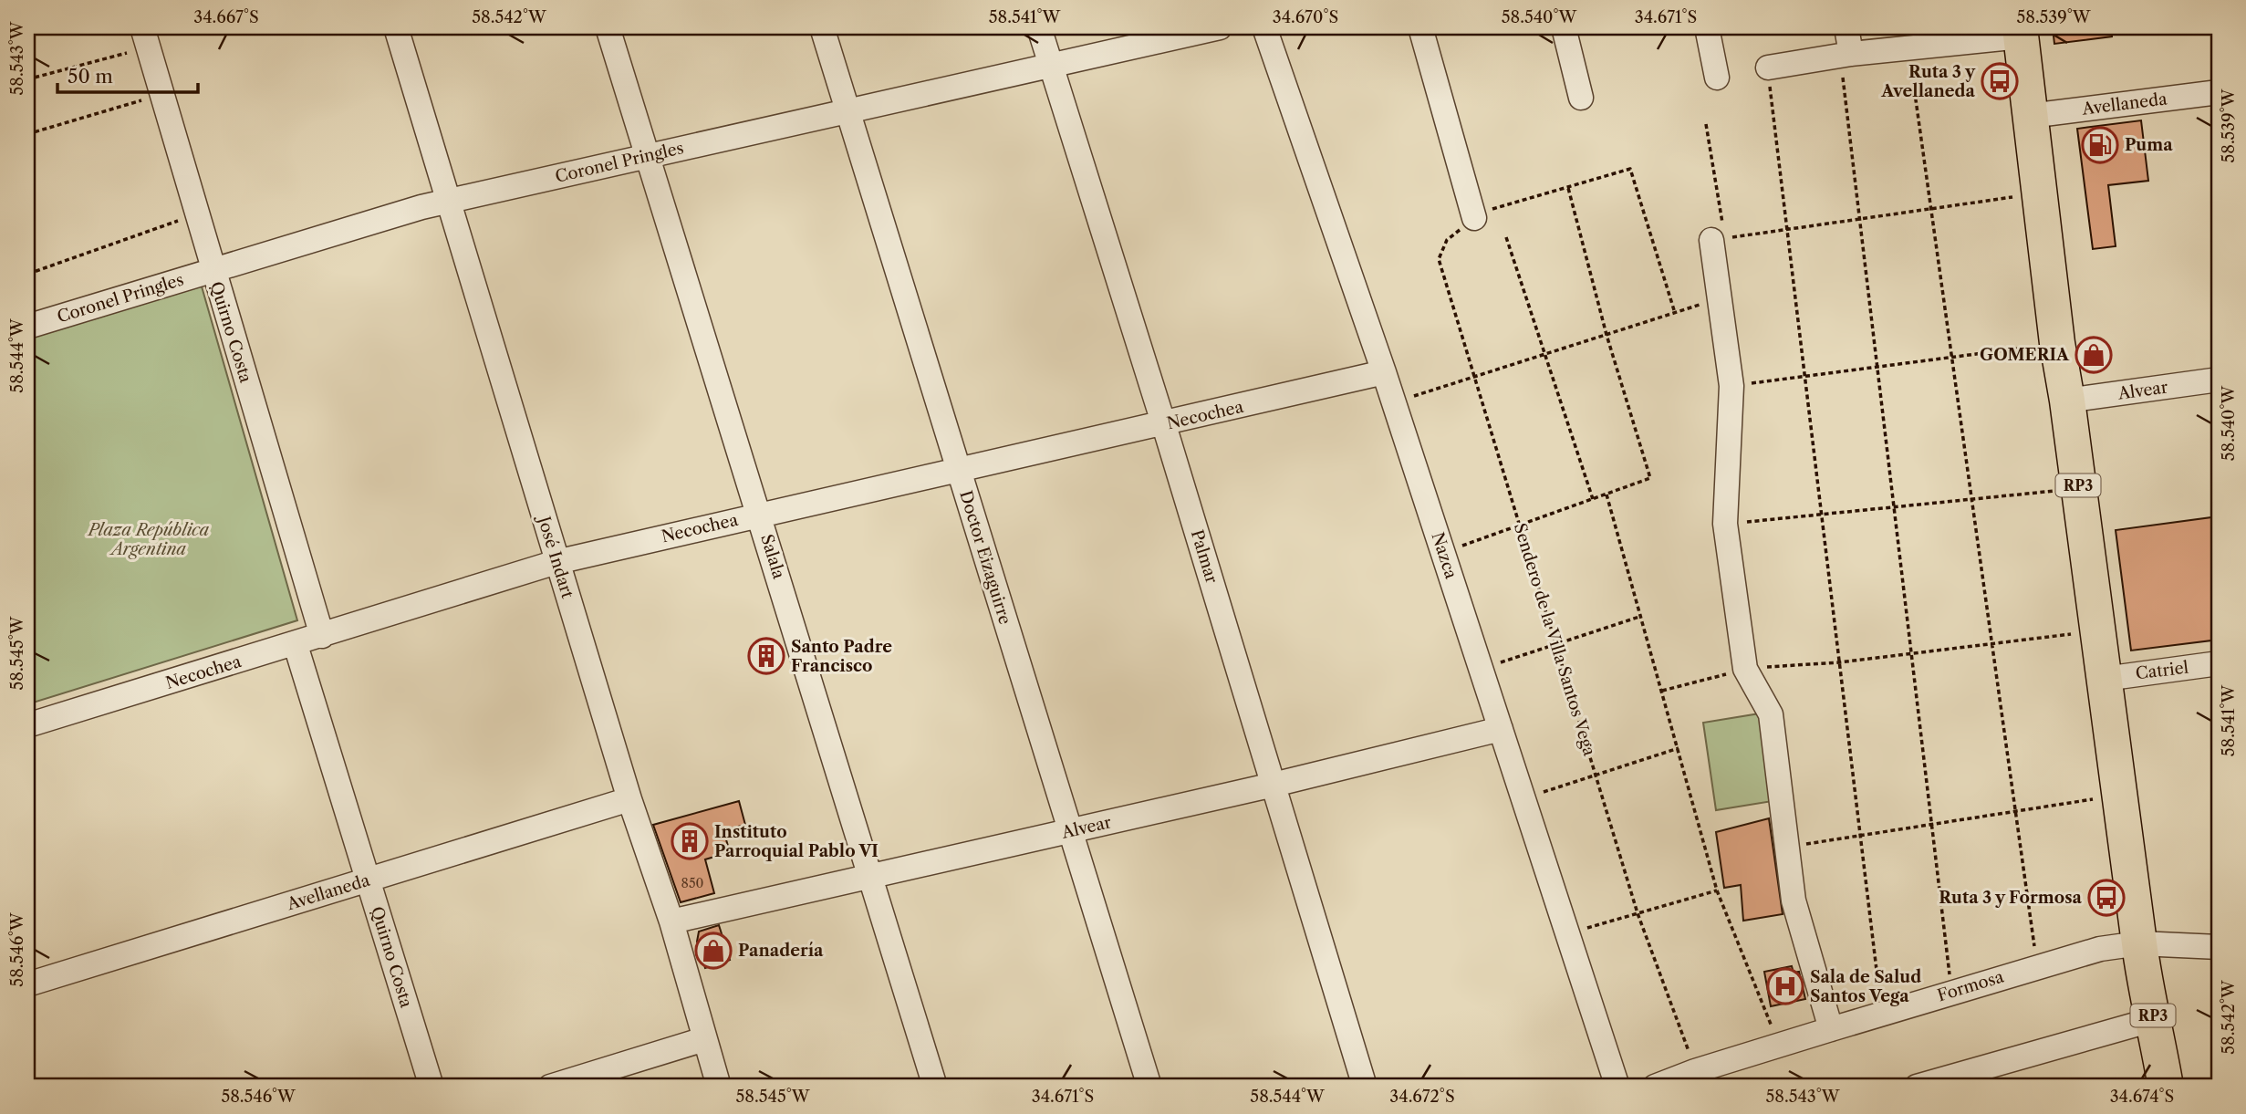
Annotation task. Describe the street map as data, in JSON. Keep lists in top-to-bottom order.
{
  "streets": {
    "highway": ["RP3"],
    "street": [
      "Avellaneda",
      "Coronel Pringles",
      "Quirno Costa",
      "Alvear",
      "Necochea",
      "Nazca",
      "Salala",
      "Palmar",
      "José Indart",
      "Doctor Eizaguirre",
      "Catriel",
      "Formosa"
    ],
    "path": ["Sendero de la Villa Santos Vega"]
  },
  "crossings": [
    ["Avellaneda", "Quirno Costa"],
    ["Avellaneda", "RP3"],
    ["Avellaneda", "José Indart"],
    ["Coronel Pringles", "Quirno Costa"],
    ["Coronel Pringles", "Salala"],
    ["Coronel Pringles", "Palmar"],
    ["Coronel Pringles", "José Indart"],
    ["Coronel Pringles", "Doctor Eizaguirre"],
    ["Quirno Costa", "Necochea"],
    ["Alvear", "RP3"],
    ["Alvear", "Nazca"],
    ["Alvear", "Salala"],
    ["Alvear", "Palmar"],
    ["Alvear", "José Indart"],
    ["Alvear", "Doctor Eizaguirre"],
    ["Necochea", "Nazca"],
    ["Necochea", "Salala"],
    ["Necochea", "Palmar"],
    ["Necochea", "José Indart"],
    ["Necochea", "Doctor Eizaguirre"],
    ["RP3", "Catriel"],
    ["RP3", "Formosa"],
    ["Sendero de la Villa Santos Vega", "Formosa"]
  ],
  "parks": ["Plaza República Argentina"],
  "places": {
    "bus stop": ["Ruta 3 y Avellaneda", "Ruta 3 y Formosa"],
    "fuel station": ["Puma"],
    "shop": ["GOMERIA", "Panadería"],
    "building": ["Santo Padre Francisco", "Instituto Parroquial Pablo VI"],
    "hospital": ["Sala de Salud Santos Vega"]
  },
  "house_numbers": ["850"],
  "scale_bar": "50 m",
  "coordinates": [
    "34.667°S",
    "58.542°W",
    "58.541°W",
    "34.670°S",
    "58.540°W",
    "34.671°S",
    "58.539°W",
    "58.543°W",
    "58.544°W",
    "58.545°W",
    "58.546°W",
    "34.672°S",
    "34.674°S"
  ]
}
